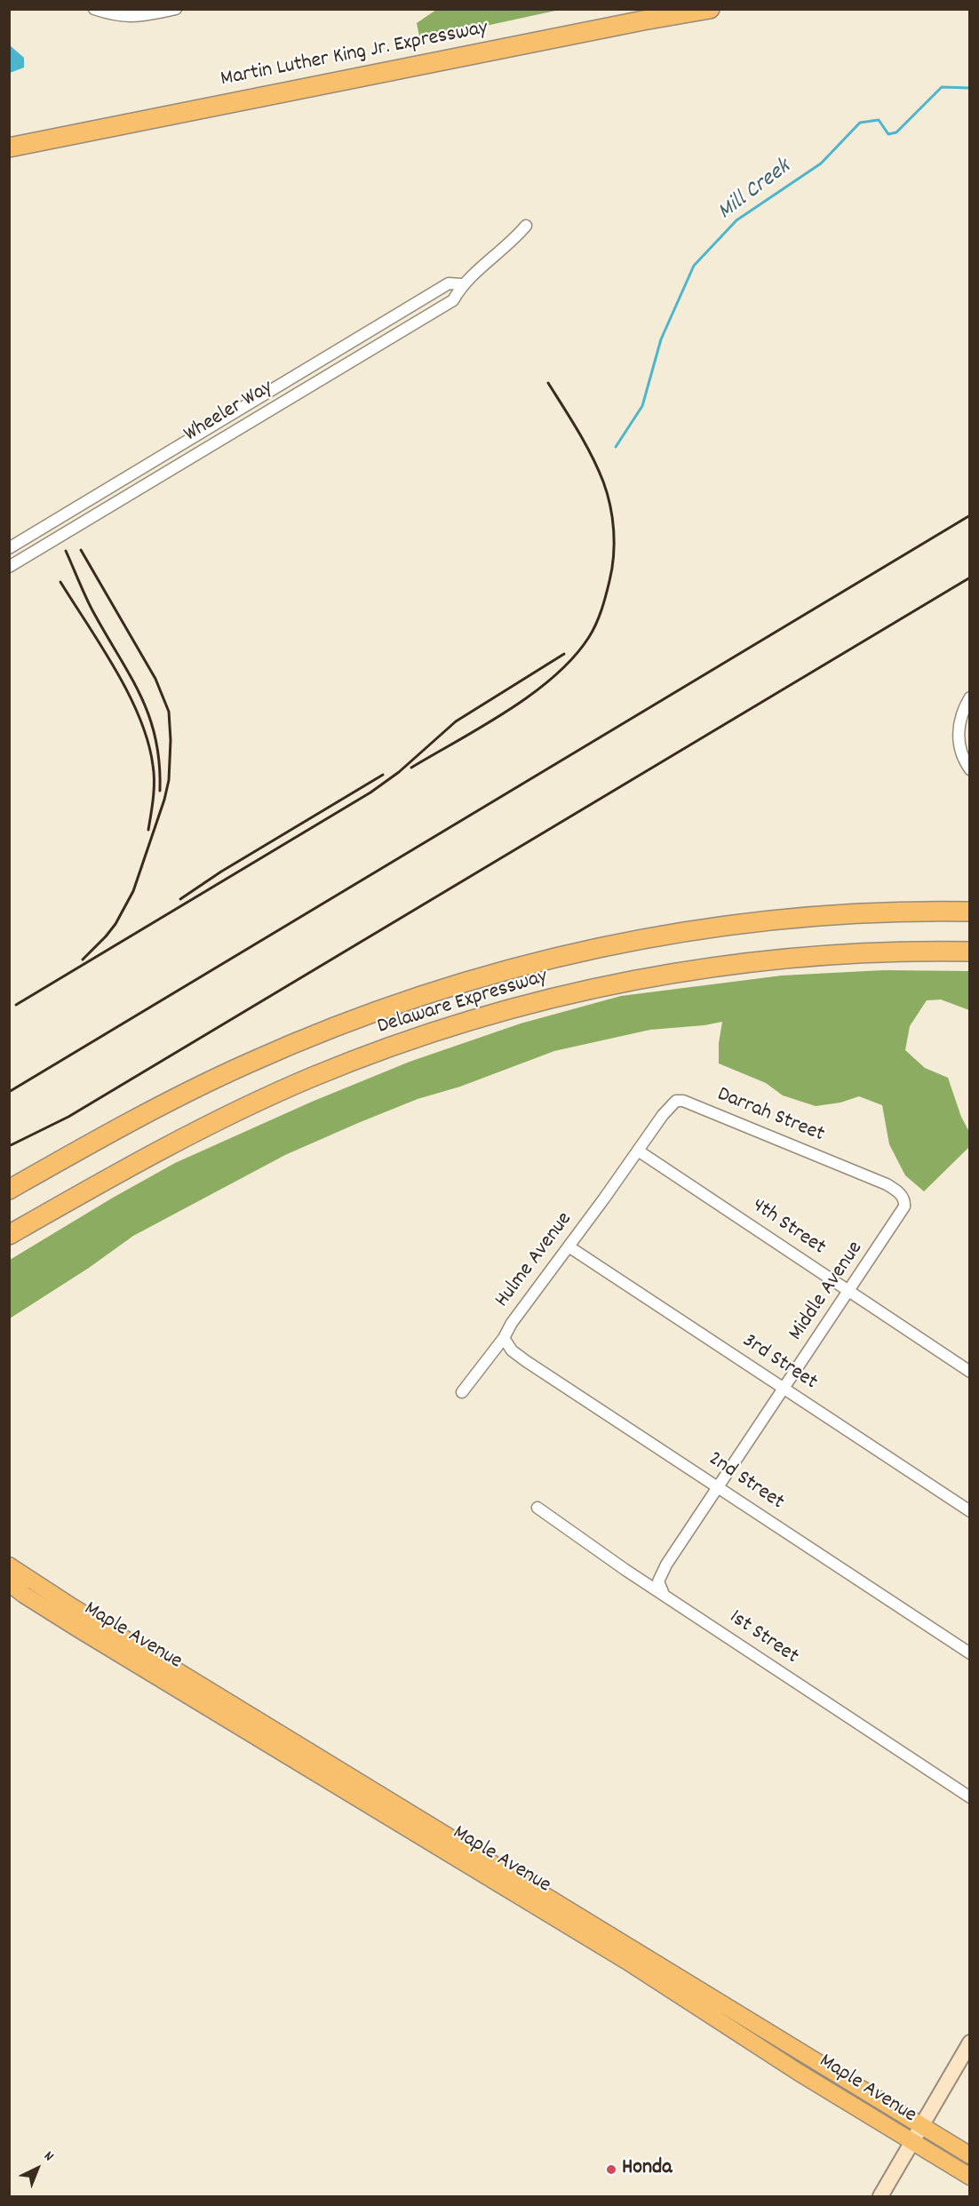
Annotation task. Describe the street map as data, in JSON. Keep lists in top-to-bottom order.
{
  "streets": {
    "highway": ["Martin Luther King Jr. Expressway", "Delaware Expressway"],
    "main road": ["Maple Avenue"],
    "street": [
      "Wheeler Way",
      "Darrah Street",
      "4th Street",
      "Hulme Avenue",
      "Middle Avenue",
      "3rd Street",
      "2nd Street",
      "1st Street"
    ]
  },
  "crossings": [
    ["Darrah Street", "4th Street"],
    ["Darrah Street", "Hulme Avenue"],
    ["Darrah Street", "Middle Avenue"],
    ["4th Street", "Hulme Avenue"],
    ["4th Street", "Middle Avenue"],
    ["Hulme Avenue", "3rd Street"],
    ["Hulme Avenue", "2nd Street"],
    ["Middle Avenue", "3rd Street"],
    ["Middle Avenue", "2nd Street"],
    ["Middle Avenue", "1st Street"]
  ],
  "water": ["Mill Creek"],
  "places": ["Honda"],
  "north": "top right"
}
